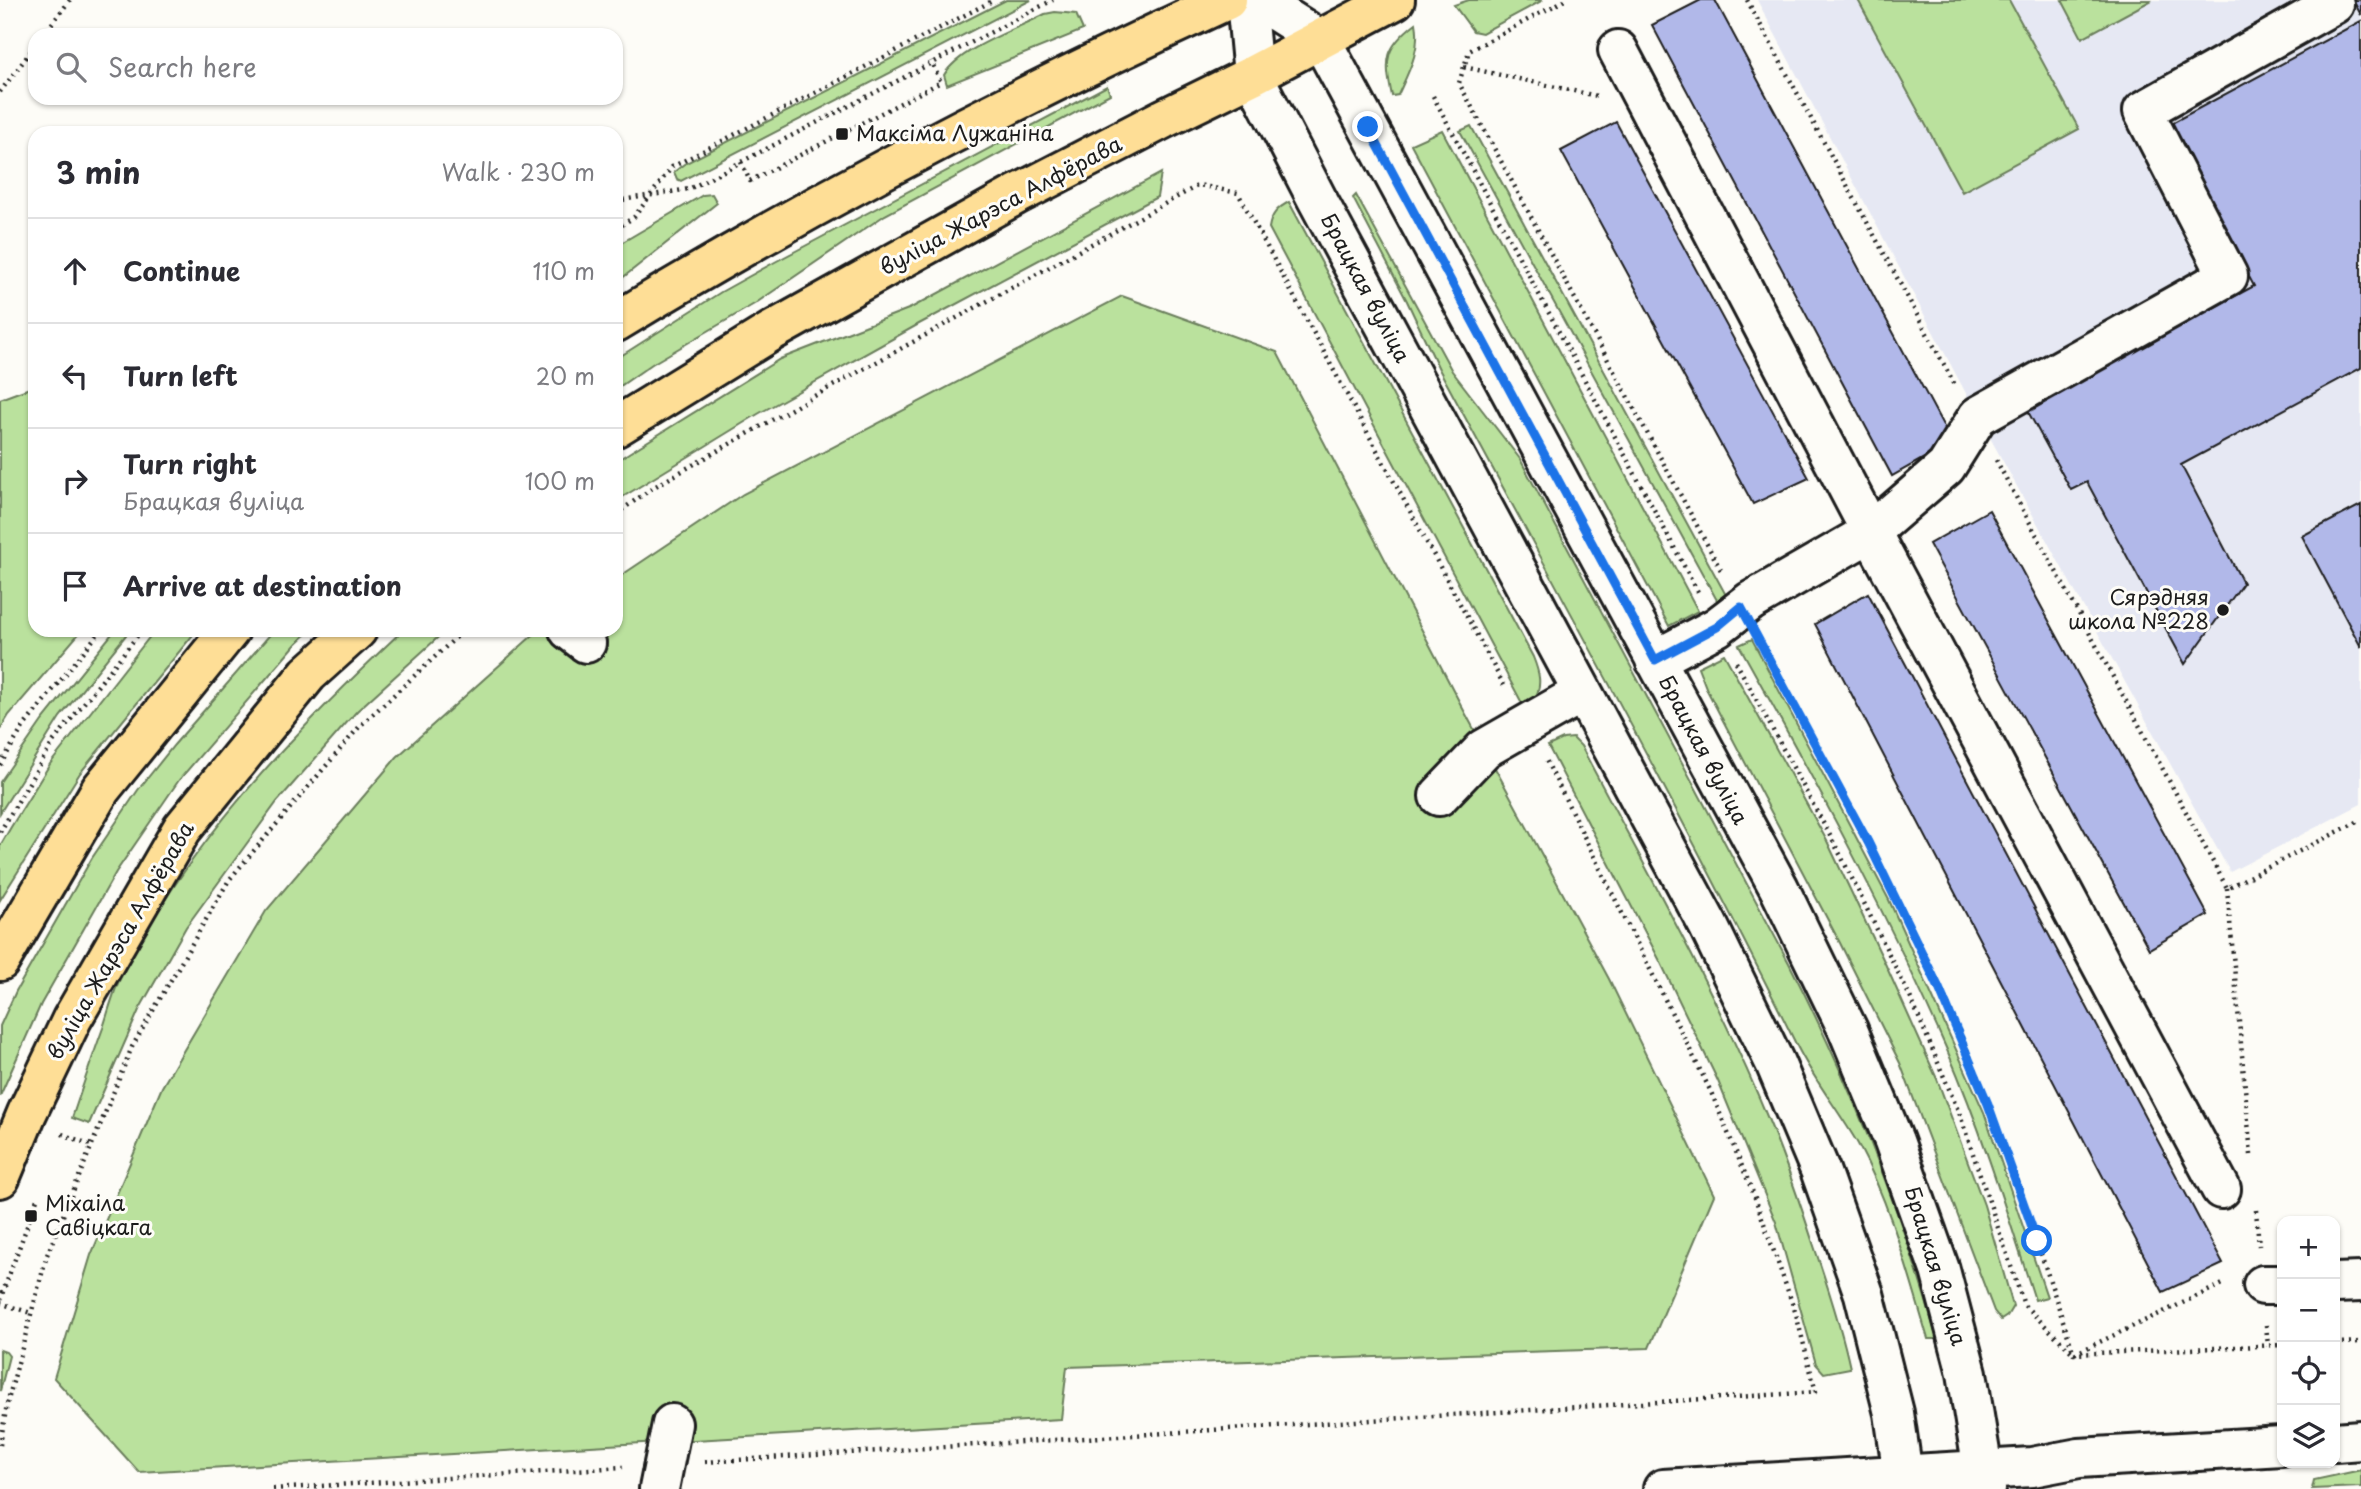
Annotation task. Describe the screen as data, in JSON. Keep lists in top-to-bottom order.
{
  "streets": {
    "main road": ["вуліца Жарэса Алфёрава"],
    "street": ["Брацкая вуліца"]
  },
  "crossings": [
    ["вуліца Жарэса Алфёрава", "Брацкая вуліца"]
  ],
  "places": {
    "transit": ["Максіма Лужаніна", "Міхаіла Савіцкага"],
    "other": ["Сярэдняя школа №228"]
  },
  "page": {
    "search": "Search here",
    "heading": ["3 min", "Walk · 230 m"],
    "list": [
      ["Continue", "110 m"],
      ["Turn left", "20 m"],
      ["Turn right", "Брацкая вуліца", "100 m"],
      "Arrive at destination"
    ],
    "map_buttons": ["+", "−"]
  }
}
